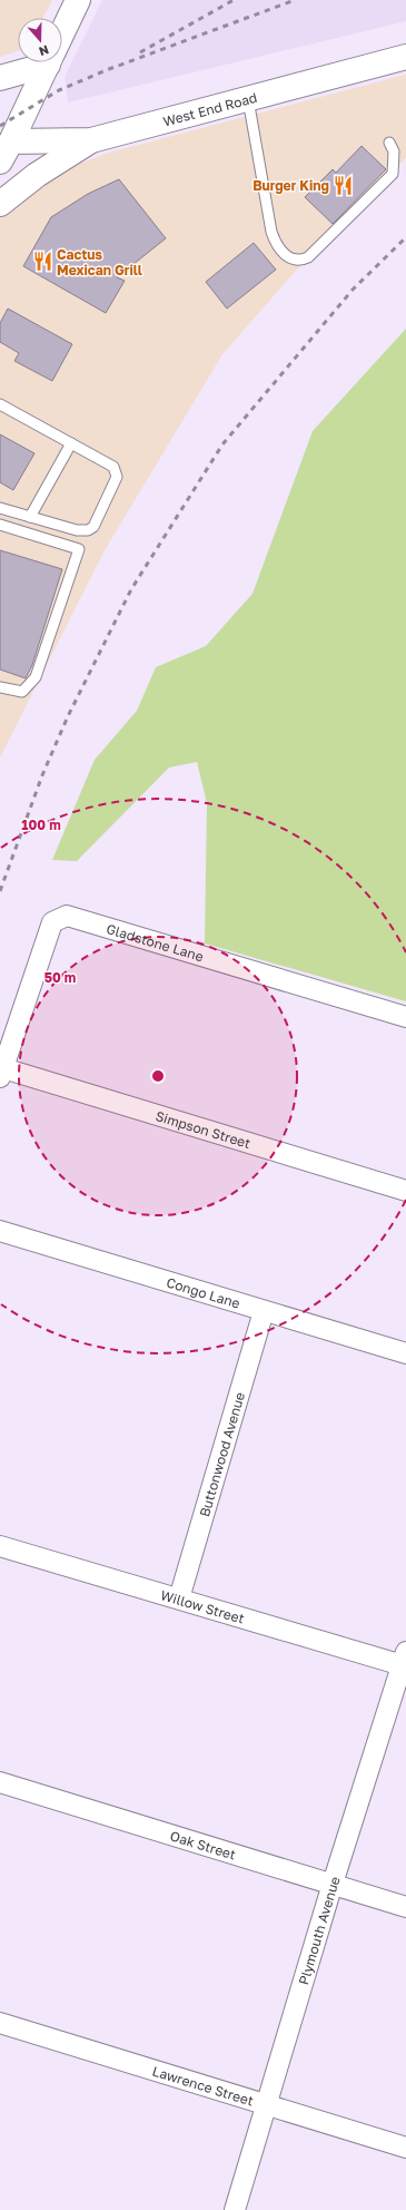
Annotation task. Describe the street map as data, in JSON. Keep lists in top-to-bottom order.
{
  "streets": {
    "main road": ["West End Road"],
    "street": [
      "Gladstone Lane",
      "Simpson Street",
      "Congo Lane",
      "Buttonwood Avenue",
      "Willow Street",
      "Oak Street",
      "Plymouth Avenue",
      "Lawrence Street"
    ]
  },
  "crossings": [
    ["Gladstone Lane", "Simpson Street"],
    ["Congo Lane", "Buttonwood Avenue"],
    ["Buttonwood Avenue", "Willow Street"],
    ["Willow Street", "Plymouth Avenue"],
    ["Oak Street", "Plymouth Avenue"],
    ["Plymouth Avenue", "Lawrence Street"]
  ],
  "places": {
    "restaurant": ["Burger King", "Cactus Mexican Grill"]
  },
  "north": "bottom",
  "rings": ["100 m", "50 m"]
}
